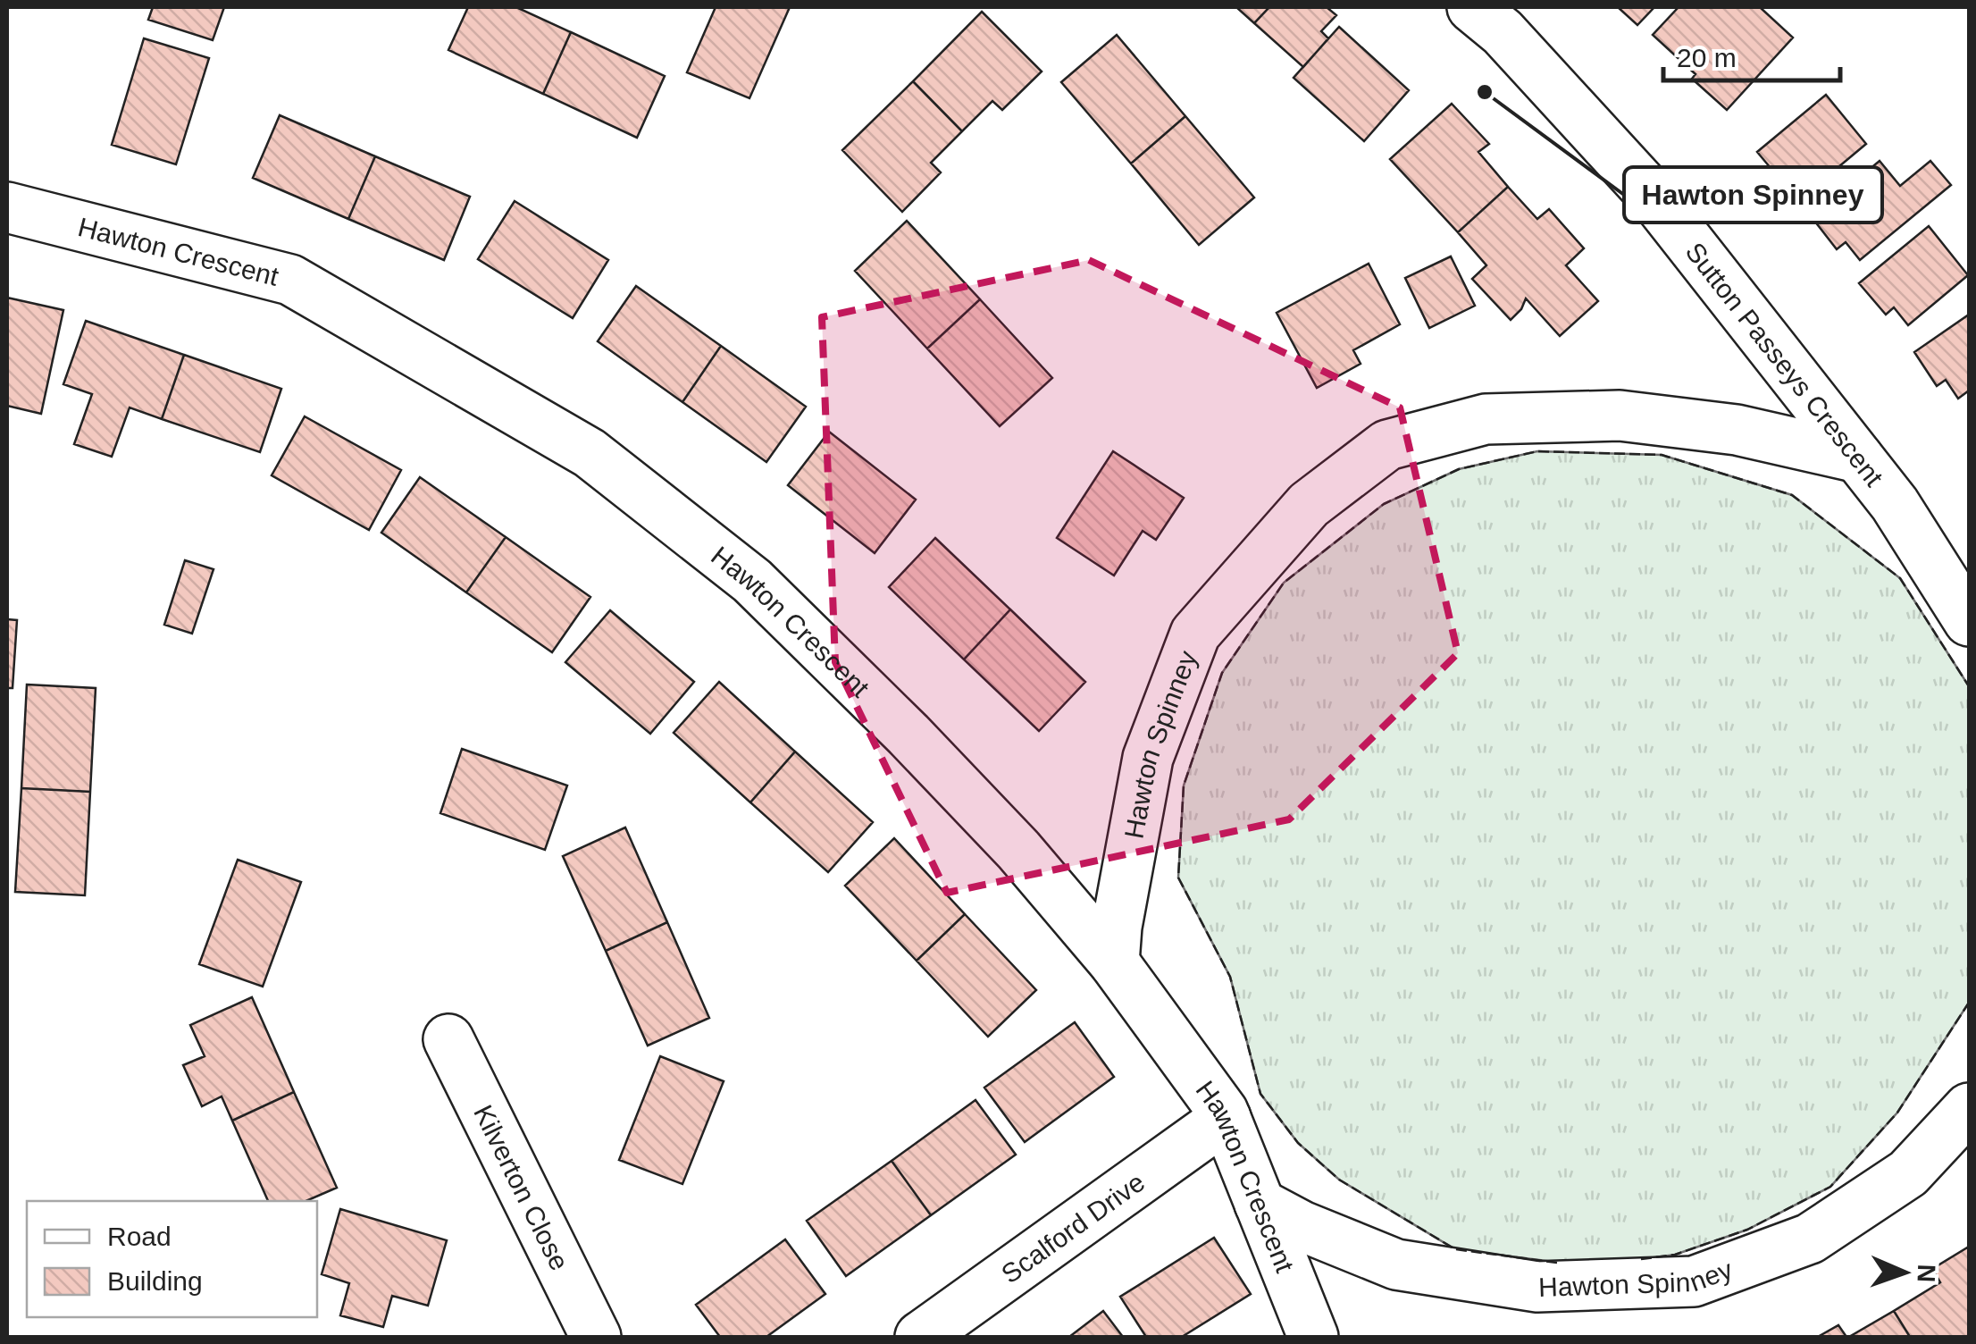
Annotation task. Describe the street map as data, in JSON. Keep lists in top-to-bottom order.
{
  "streets": {
    "street": [
      "Hawton Crescent",
      "Sutton Passeys Crescent",
      "Hawton Spinney",
      "Kilverton Close",
      "Scalford Drive"
    ]
  },
  "crossings": [
    ["Hawton Crescent", "Hawton Spinney"],
    ["Hawton Crescent", "Scalford Drive"],
    ["Sutton Passeys Crescent", "Hawton Spinney"]
  ],
  "places": ["Hawton Spinney"],
  "legend": ["Road", "Building"],
  "scale_bar": "20 m",
  "north": "right"
}
